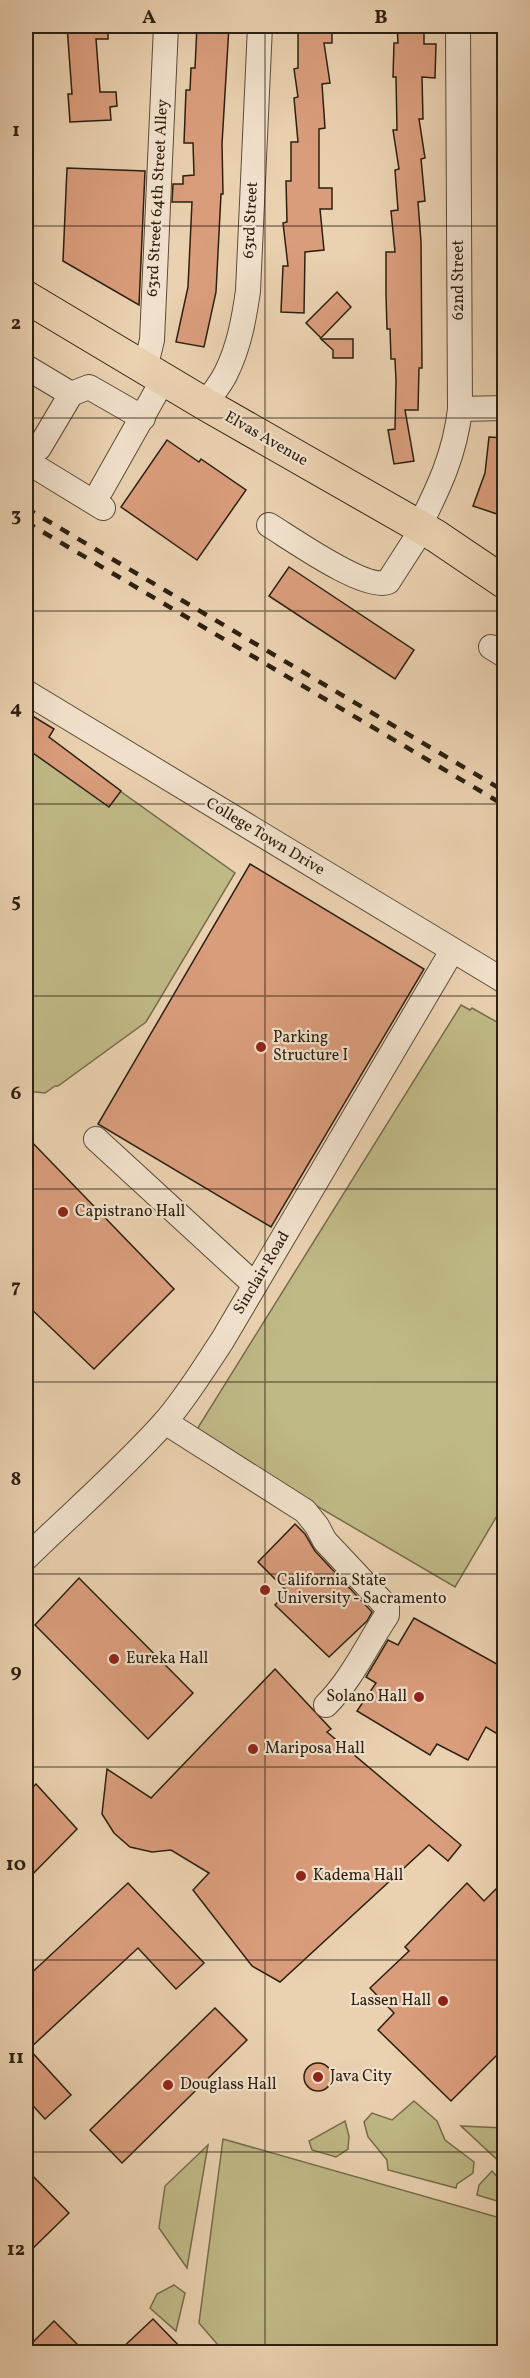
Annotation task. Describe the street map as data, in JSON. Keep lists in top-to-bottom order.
{
  "streets": {
    "main road": ["Elvas Avenue"],
    "street": [
      "63rd Street 64th Street Alley",
      "63rd Street",
      "62nd Street",
      "College Town Drive",
      "Sinclair Road"
    ]
  },
  "crossings": [
    ["63rd Street 64th Street Alley", "Elvas Avenue"],
    ["63rd Street", "Elvas Avenue"],
    ["62nd Street", "Elvas Avenue"],
    ["College Town Drive", "Sinclair Road"]
  ],
  "places": [
    "Parking Structure I",
    "Capistrano Hall",
    "California State University - Sacramento",
    "Eureka Hall",
    "Solano Hall",
    "Mariposa Hall",
    "Kadema Hall",
    "Lassen Hall",
    "Java City",
    "Douglass Hall"
  ],
  "grid": {
    "columns": ["A", "B"],
    "rows": [
      "1",
      "2",
      "3",
      "4",
      "5",
      "6",
      "7",
      "8",
      "9",
      "10",
      "11",
      "12"
    ]
  }
}
